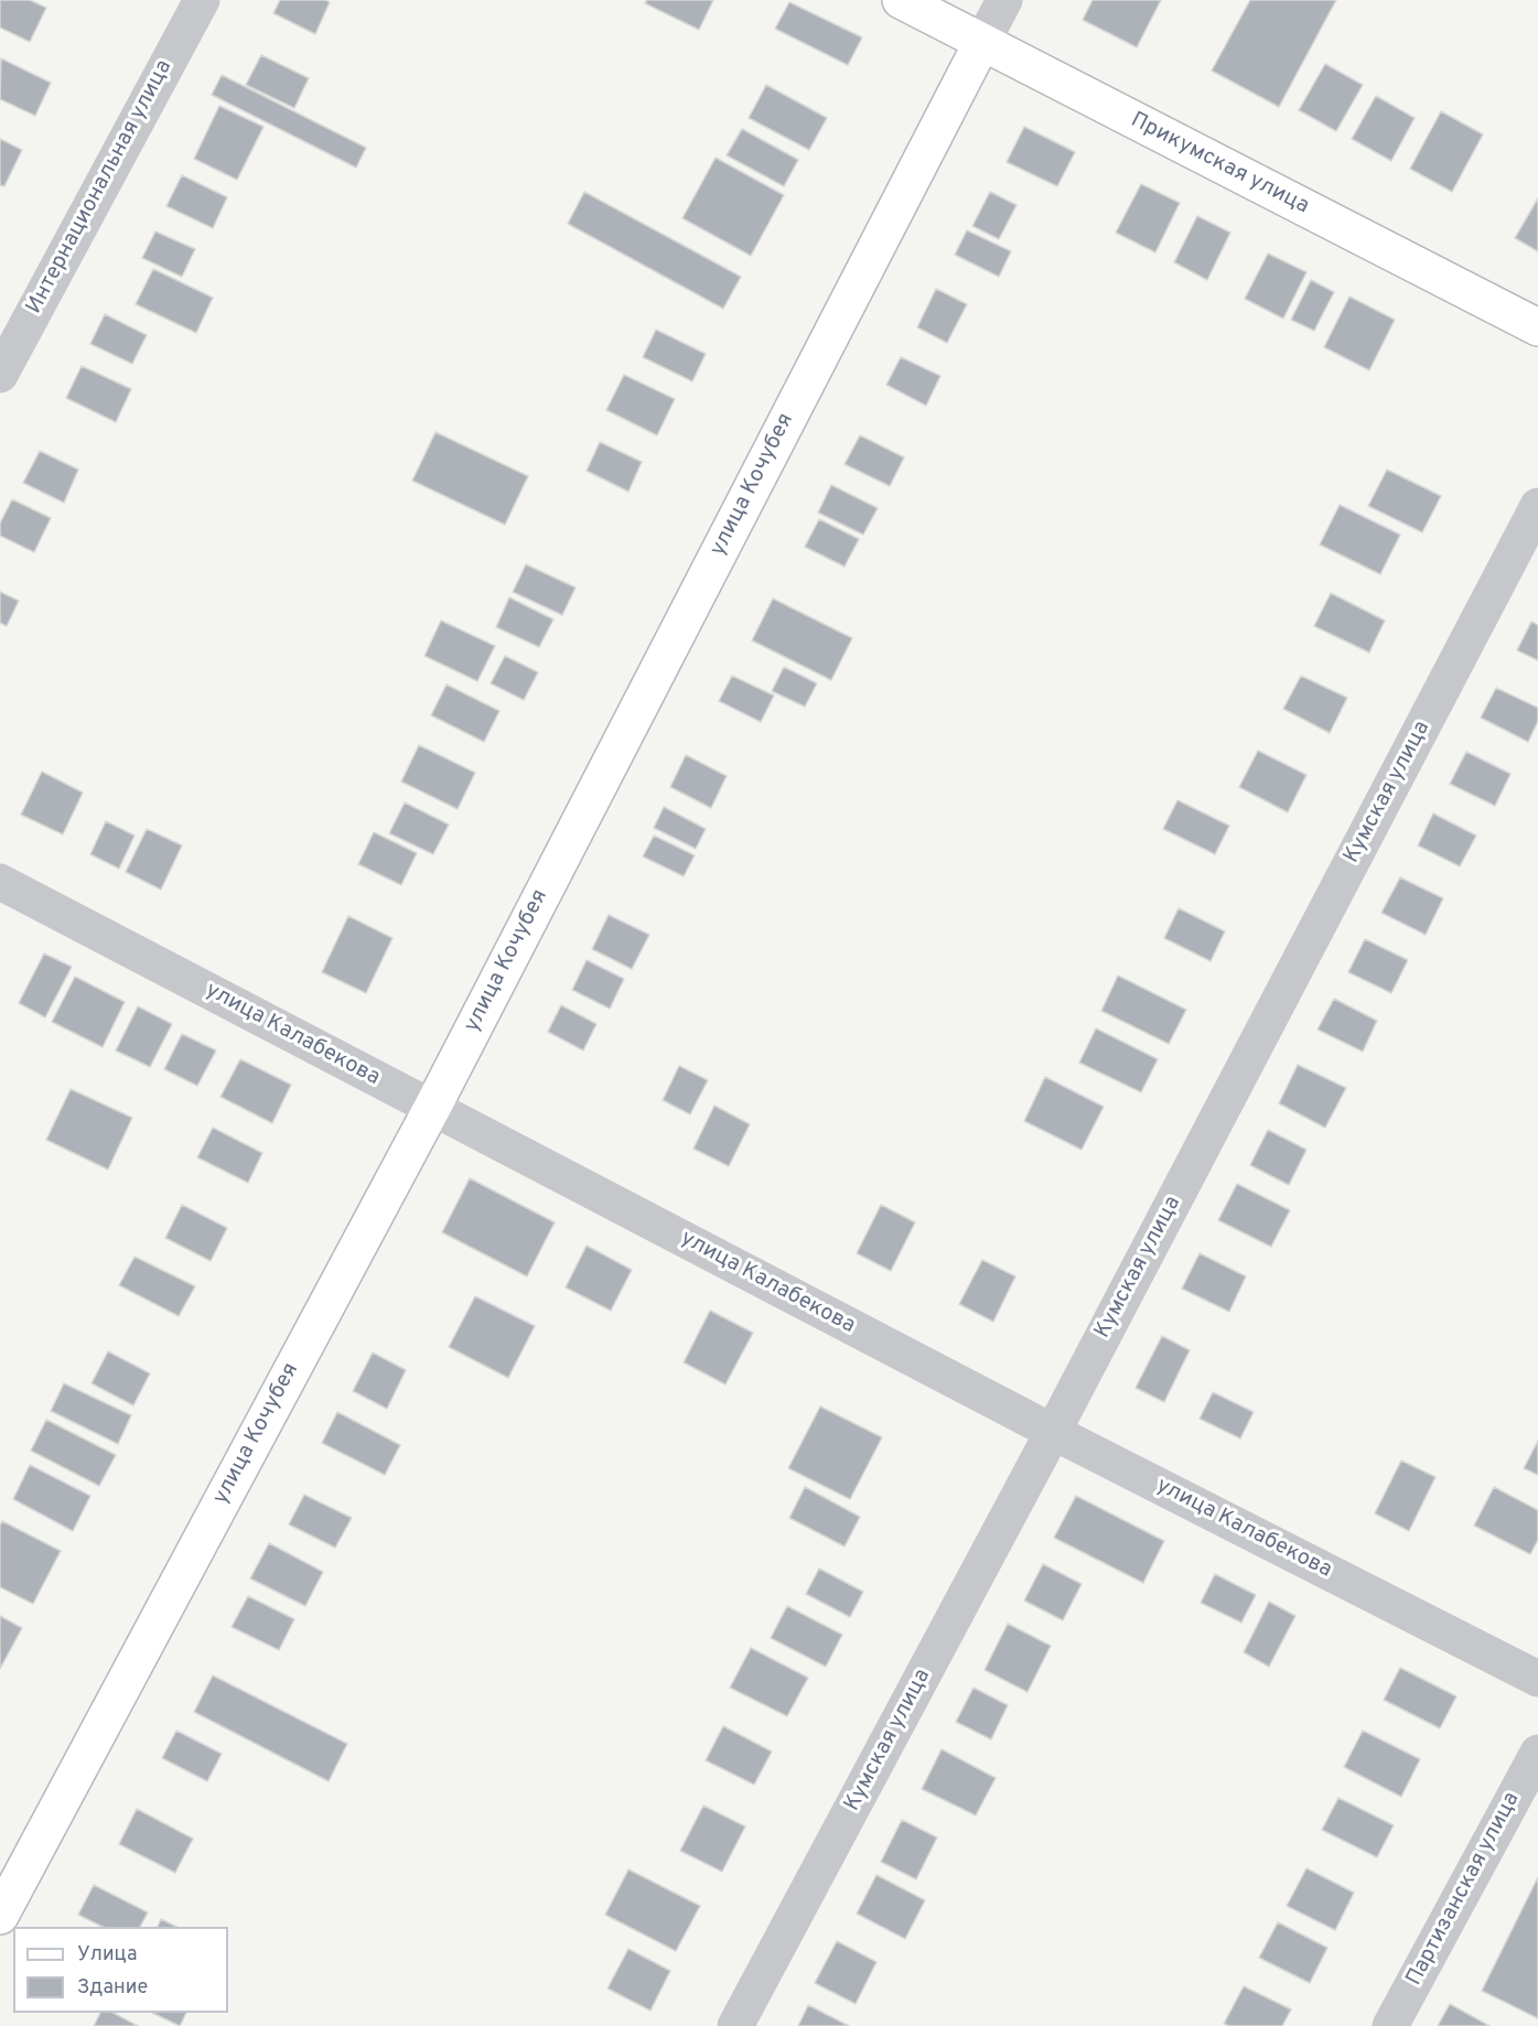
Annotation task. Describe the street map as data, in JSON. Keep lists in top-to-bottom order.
{
  "streets": {
    "main road": ["Прикумская улица", "улица Кочубея"],
    "street": [
      "Интернациональная улица",
      "Кумская улица",
      "улица Калабекова",
      "Партизанская улица"
    ]
  },
  "crossings": [
    ["Прикумская улица", "улица Кочубея"],
    ["улица Кочубея", "улица Калабекова"],
    ["Кумская улица", "улица Калабекова"]
  ],
  "legend": ["Улица", "Здание"]
}
